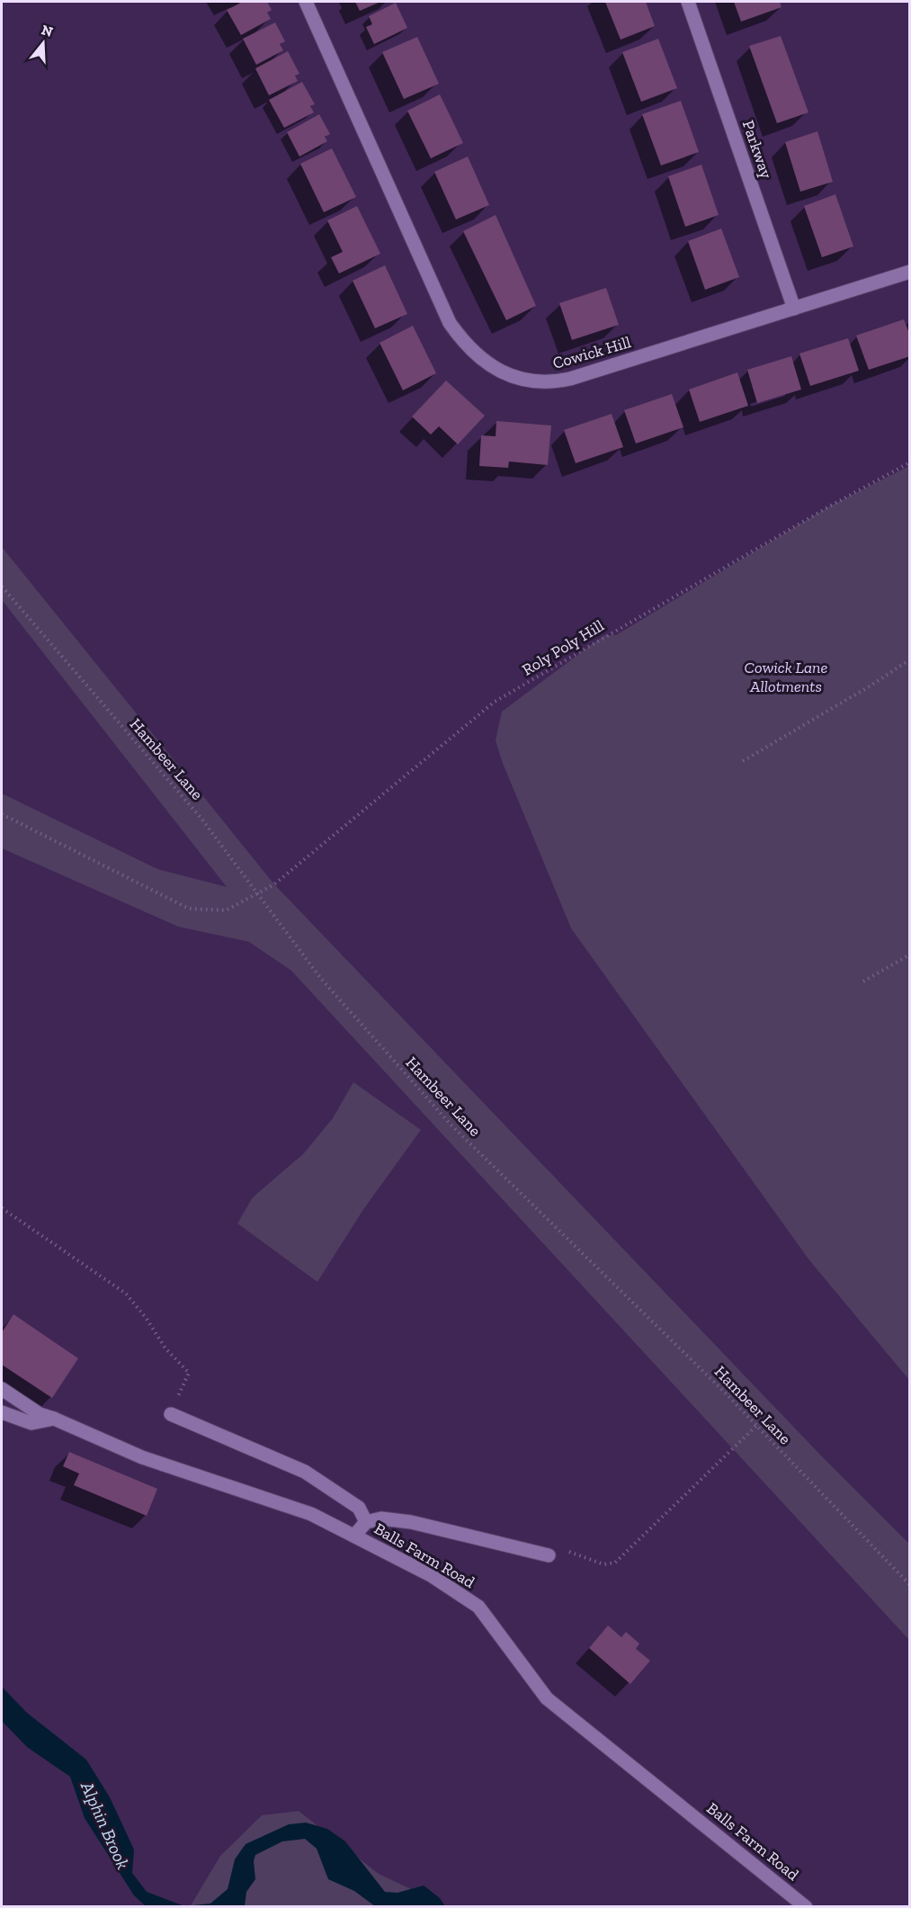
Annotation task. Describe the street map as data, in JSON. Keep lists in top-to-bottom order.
{
  "streets": {
    "street": ["Parkway", "Cowick Hill", "Balls Farm Road"],
    "path": ["Roly Poly Hill", "Hambeer Lane"]
  },
  "crossings": [
    ["Parkway", "Cowick Hill"],
    ["Roly Poly Hill", "Hambeer Lane"]
  ],
  "water": ["Alphin Brook"],
  "parks": ["Cowick Lane Allotments"],
  "north": "top"
}
